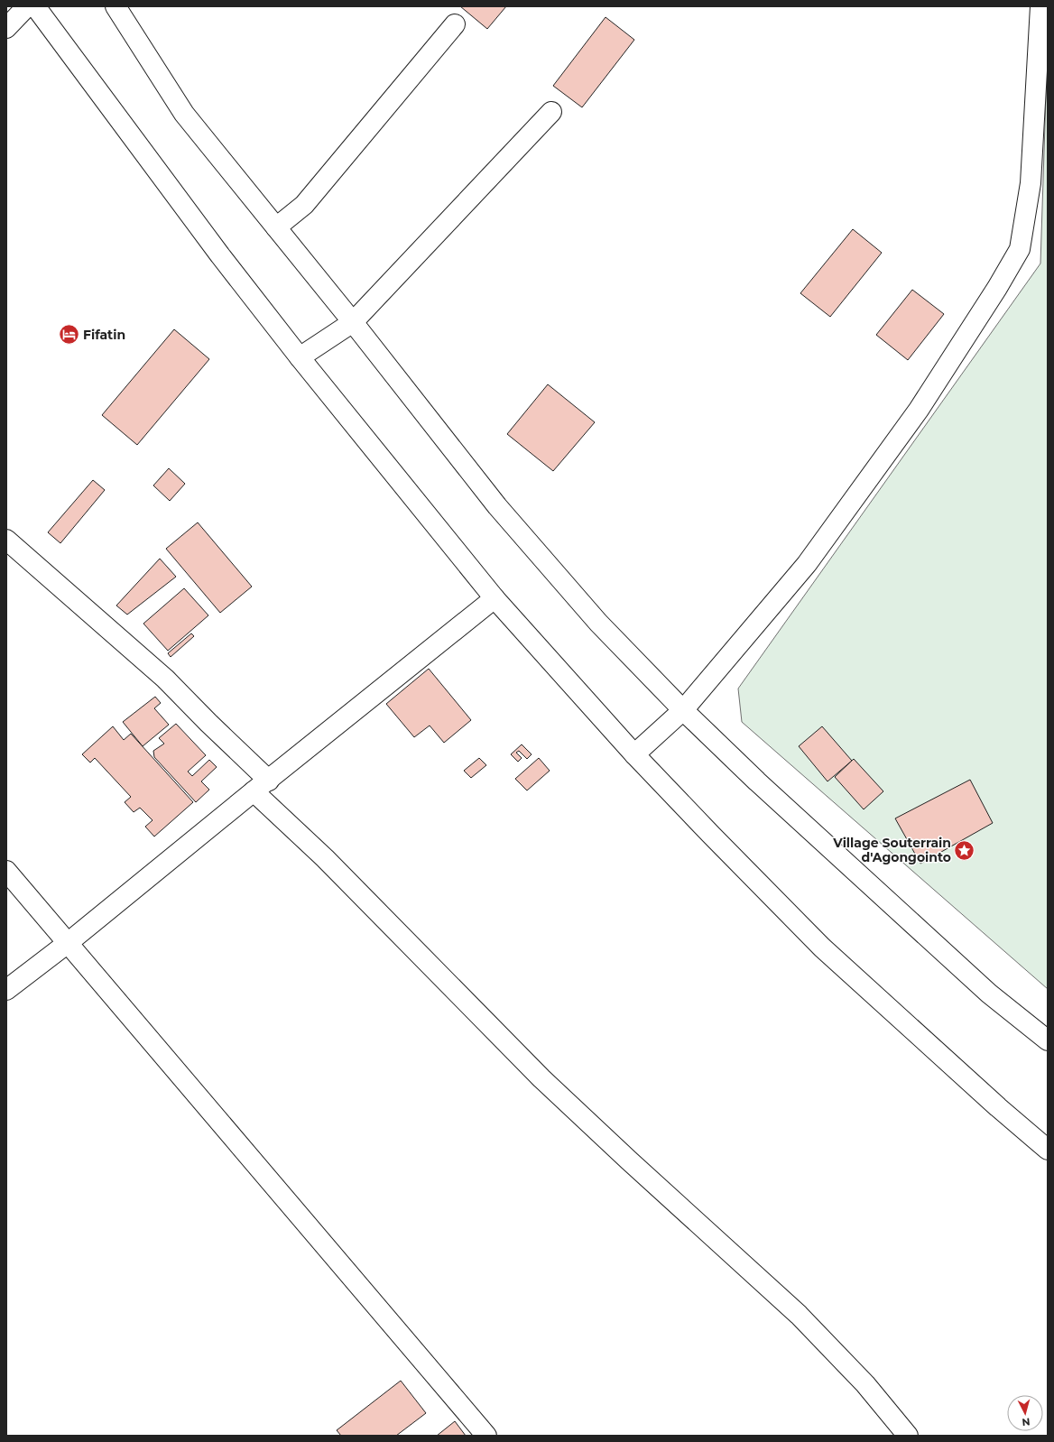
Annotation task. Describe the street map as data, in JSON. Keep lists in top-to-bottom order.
{
  "places": {
    "hotel": ["Fifatin"],
    "place": ["Village Souterrain d'Agongointo"]
  },
  "north": "bottom"
}
